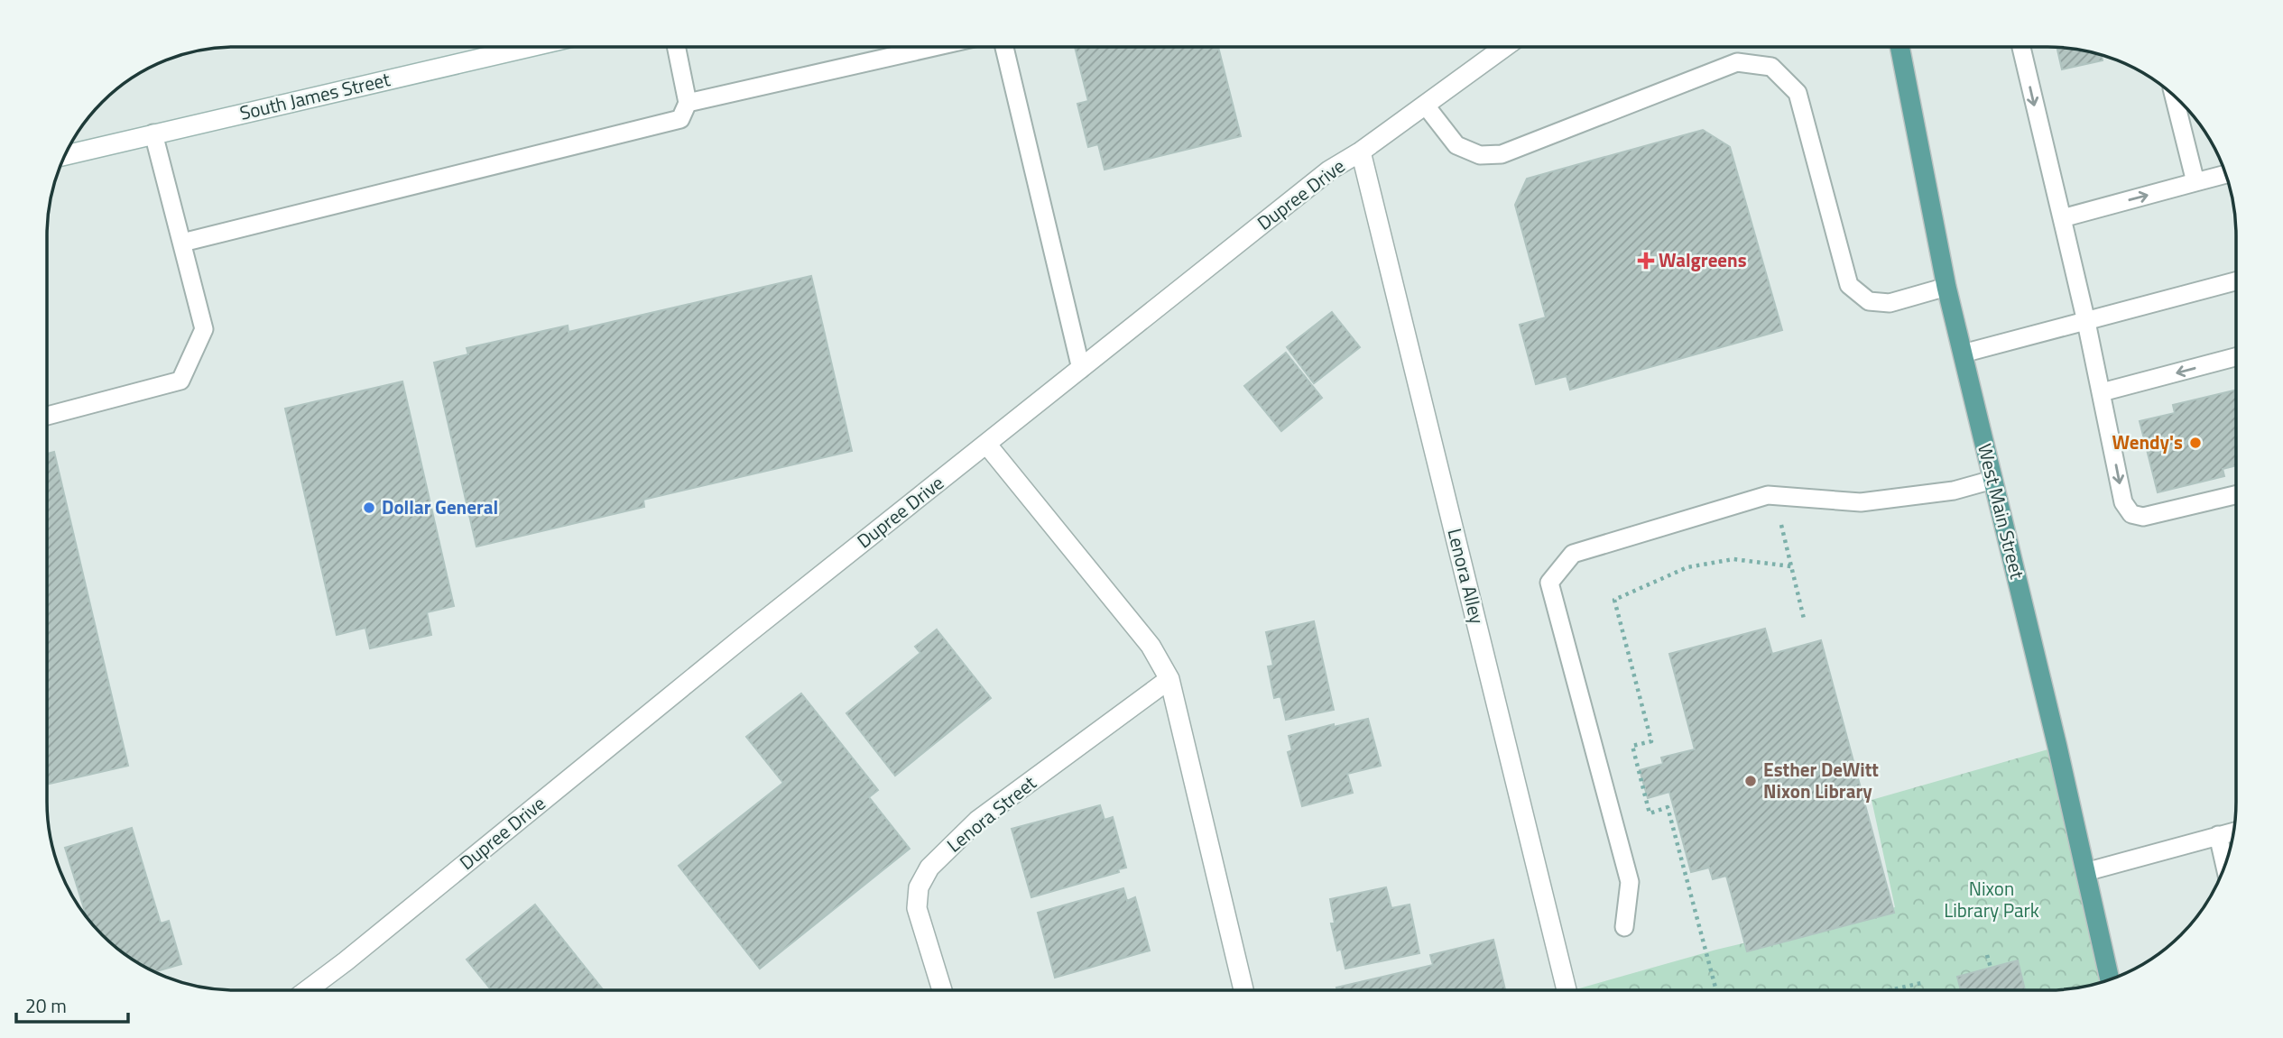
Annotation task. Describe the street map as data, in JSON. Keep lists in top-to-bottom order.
{
  "streets": {
    "main road": ["West Main Street"],
    "street": [
      "South James Street",
      "Dupree Drive",
      "Lenora Alley",
      "Lenora Street"
    ]
  },
  "crossings": [
    ["Dupree Drive", "Lenora Alley"]
  ],
  "parks": ["Nixon Library Park"],
  "places": {
    "health": ["Walgreens"],
    "other": ["Wendy's", "Dollar General", "Esther DeWitt Nixon Library"]
  },
  "scale_bar": "20 m"
}
